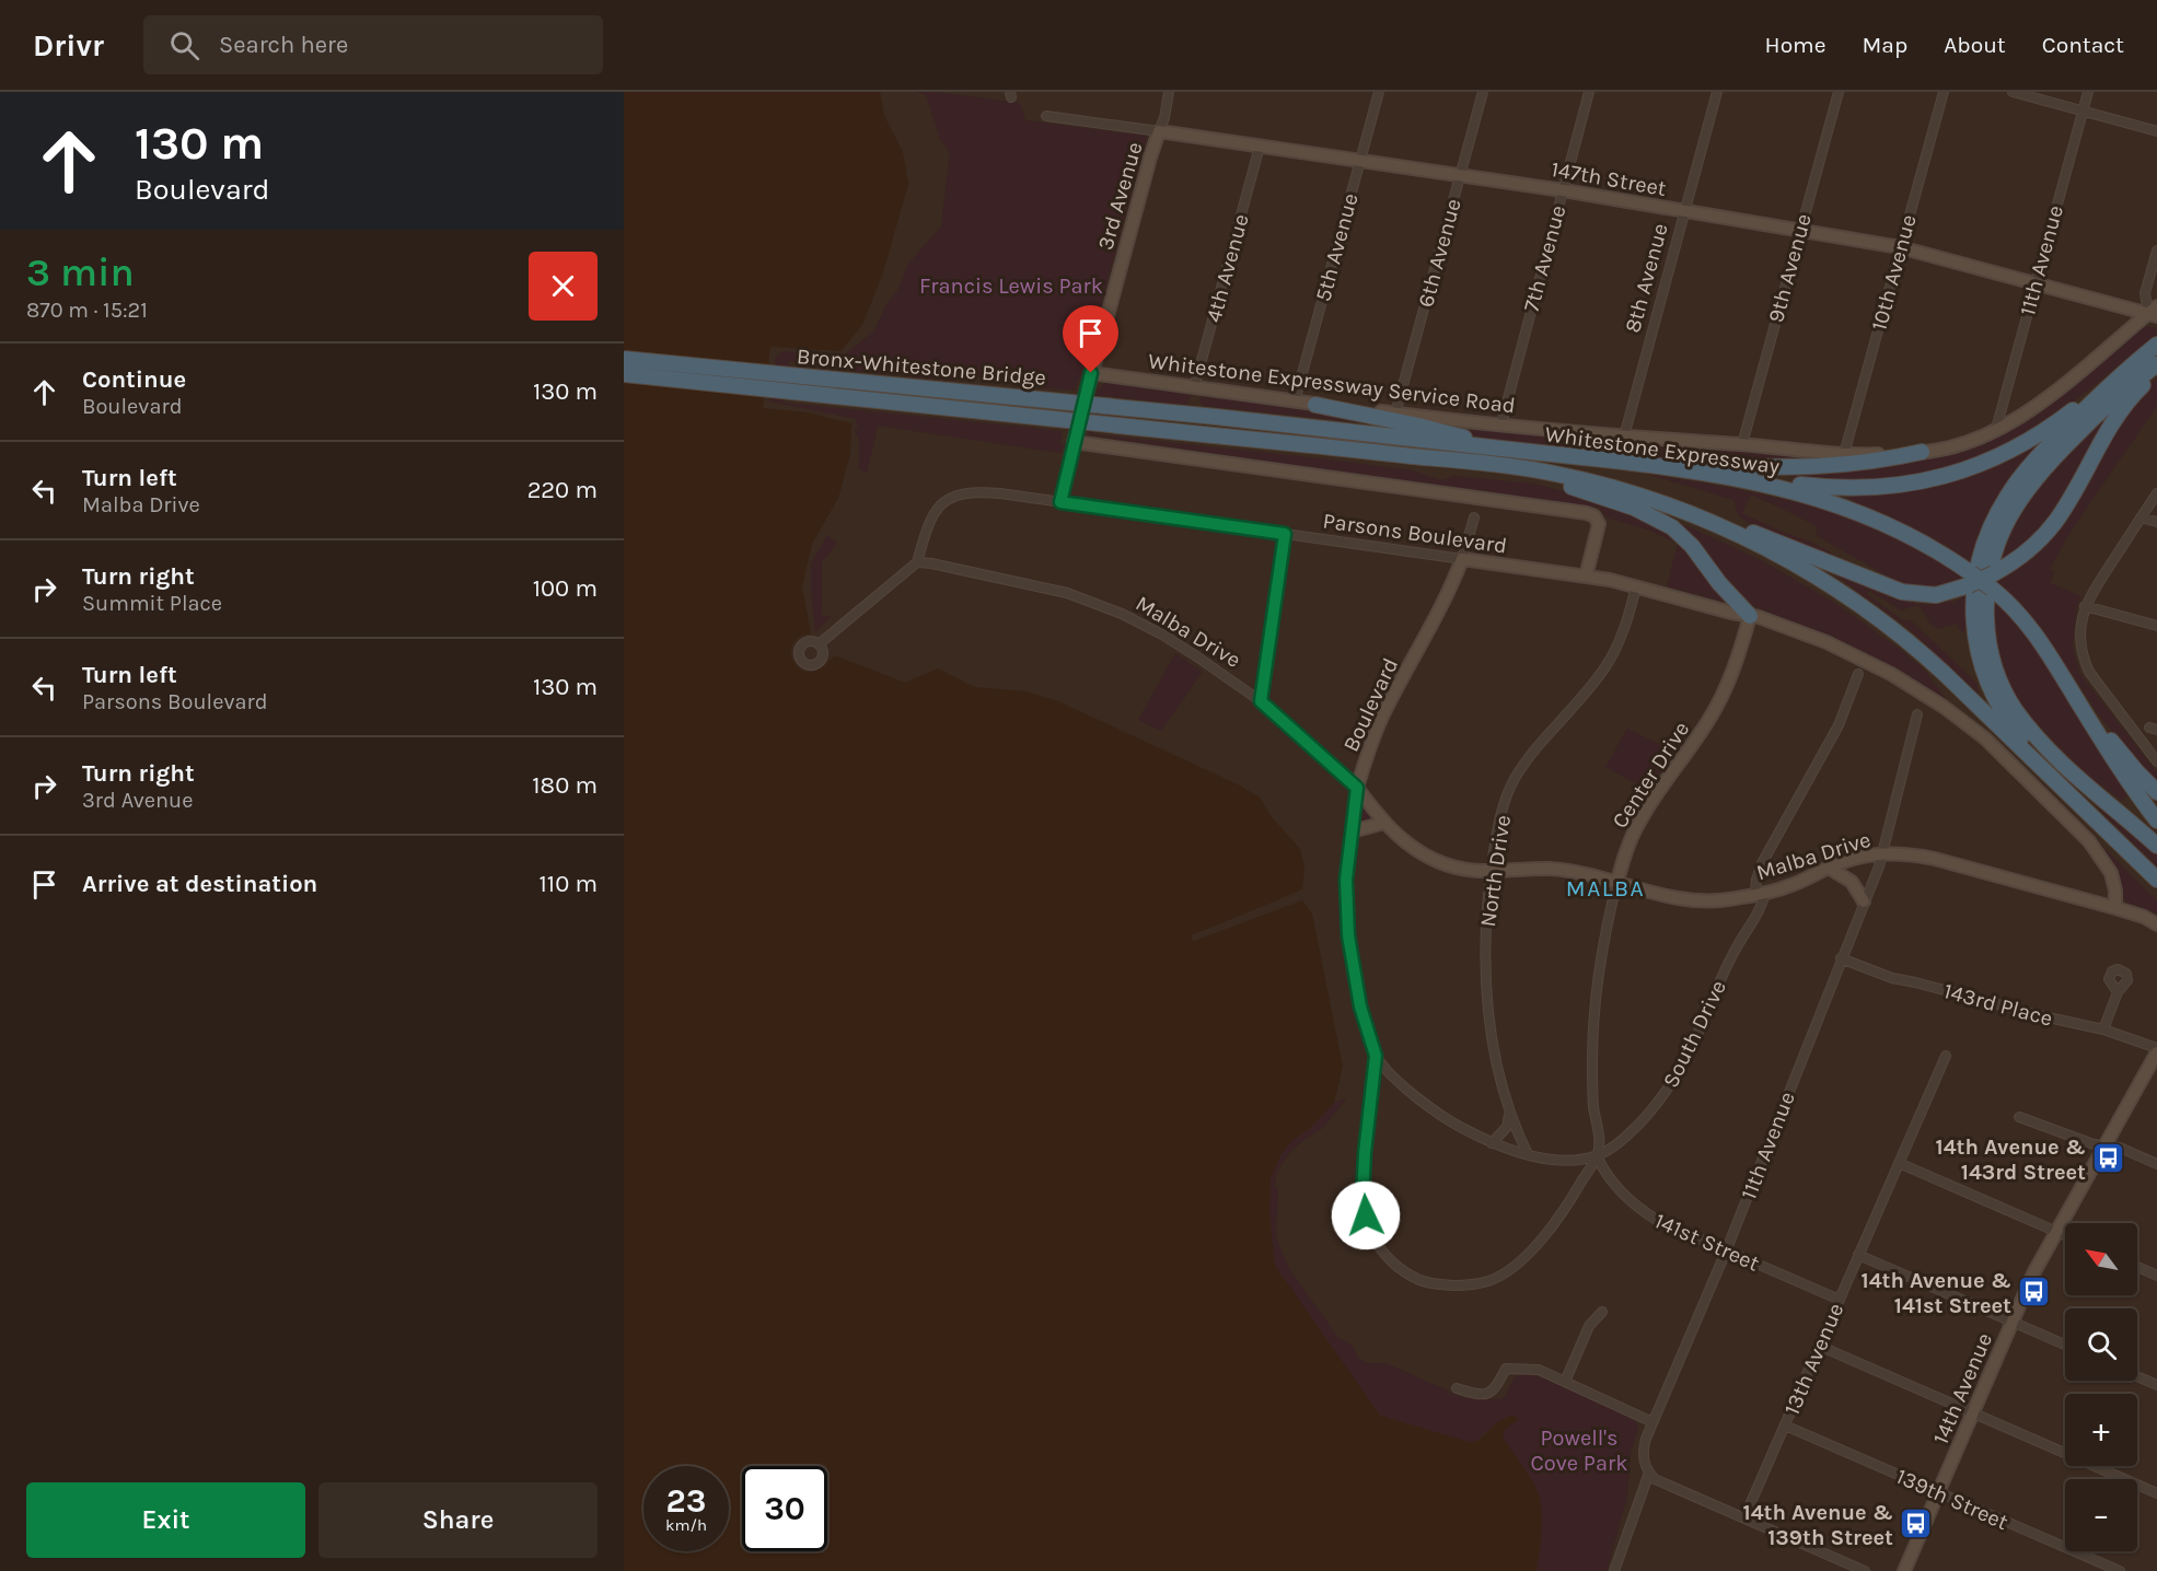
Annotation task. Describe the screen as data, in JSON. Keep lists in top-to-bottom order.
{
  "streets": {
    "highway": ["Bronx-Whitestone Bridge", "Whitestone Expressway"],
    "street": [
      "147th Street",
      "3rd Avenue",
      "5th Avenue",
      "6th Avenue",
      "7th Avenue",
      "11th Avenue",
      "4th Avenue",
      "9th Avenue",
      "10th Avenue",
      "8th Avenue",
      "Whitestone Expressway Service Road",
      "Parsons Boulevard",
      "Malba Drive",
      "Boulevard",
      "Center Drive",
      "North Drive",
      "143rd Place",
      "South Drive",
      "141st Street",
      "13th Avenue",
      "14th Avenue",
      "139th Street"
    ]
  },
  "crossings": [
    ["147th Street", "3rd Avenue"],
    ["147th Street", "5th Avenue"],
    ["147th Street", "6th Avenue"],
    ["147th Street", "7th Avenue"],
    ["147th Street", "11th Avenue"],
    ["147th Street", "4th Avenue"],
    ["147th Street", "9th Avenue"],
    ["147th Street", "10th Avenue"],
    ["147th Street", "8th Avenue"],
    ["147th Street", "Whitestone Expressway Service Road"],
    ["3rd Avenue", "Whitestone Expressway Service Road"],
    ["3rd Avenue", "Parsons Boulevard"],
    ["5th Avenue", "Whitestone Expressway Service Road"],
    ["6th Avenue", "Whitestone Expressway Service Road"],
    ["7th Avenue", "Whitestone Expressway Service Road"],
    ["11th Avenue", "Whitestone Expressway Service Road"],
    ["11th Avenue", "Malba Drive"],
    ["11th Avenue", "143rd Place"],
    ["11th Avenue", "141st Street"],
    ["4th Avenue", "Whitestone Expressway Service Road"],
    ["9th Avenue", "Whitestone Expressway Service Road"],
    ["10th Avenue", "Whitestone Expressway Service Road"],
    ["8th Avenue", "Whitestone Expressway Service Road"],
    ["Bronx-Whitestone Bridge", "Whitestone Expressway"],
    ["Parsons Boulevard", "Malba Drive"],
    ["Parsons Boulevard", "Boulevard"],
    ["Parsons Boulevard", "Center Drive"],
    ["Parsons Boulevard", "North Drive"],
    ["Malba Drive", "Boulevard"],
    ["Malba Drive", "Center Drive"],
    ["Malba Drive", "North Drive"],
    ["Malba Drive", "South Drive"],
    ["Boulevard", "Center Drive"],
    ["Boulevard", "North Drive"],
    ["Boulevard", "South Drive"],
    ["Boulevard", "141st Street"],
    ["Center Drive", "South Drive"],
    ["Center Drive", "141st Street"],
    ["143rd Place", "14th Avenue"],
    ["South Drive", "141st Street"],
    ["141st Street", "13th Avenue"],
    ["13th Avenue", "139th Street"],
    ["14th Avenue", "139th Street"]
  ],
  "districts": ["MALBA"],
  "parks": ["Francis Lewis Park", "Powell's Cove Park"],
  "places": {
    "bus stop": ["14th Avenue & 143rd Street", "14th Avenue & 141st Street", "14th Avenue & 139th Street"]
  },
  "north": "top left",
  "page": {
    "header": "Drivr",
    "search": "Search here",
    "nav": [
      "Home",
      "Map",
      "About",
      "Contact"
    ],
    "turn": ["130 m", "Boulevard"],
    "heading": ["3 min", "870 m · 15:21"],
    "list": [
      {
        "name": "Continue",
        "note": "Boulevard",
        "value": "130 m"
      },
      {
        "name": "Turn left",
        "note": "Malba Drive",
        "value": "220 m"
      },
      {
        "name": "Turn right",
        "note": "Summit Place",
        "value": "100 m"
      },
      {
        "name": "Turn left",
        "note": "Parsons Boulevard",
        "value": "130 m"
      },
      {
        "name": "Turn right",
        "note": "3rd Avenue",
        "value": "180 m"
      },
      {
        "name": "Arrive at destination",
        "value": "110 m"
      }
    ],
    "map_buttons": ["+", "−"],
    "speed": "23 km/h",
    "limit": "30",
    "buttons": ["Exit", "Share"]
  }
}
